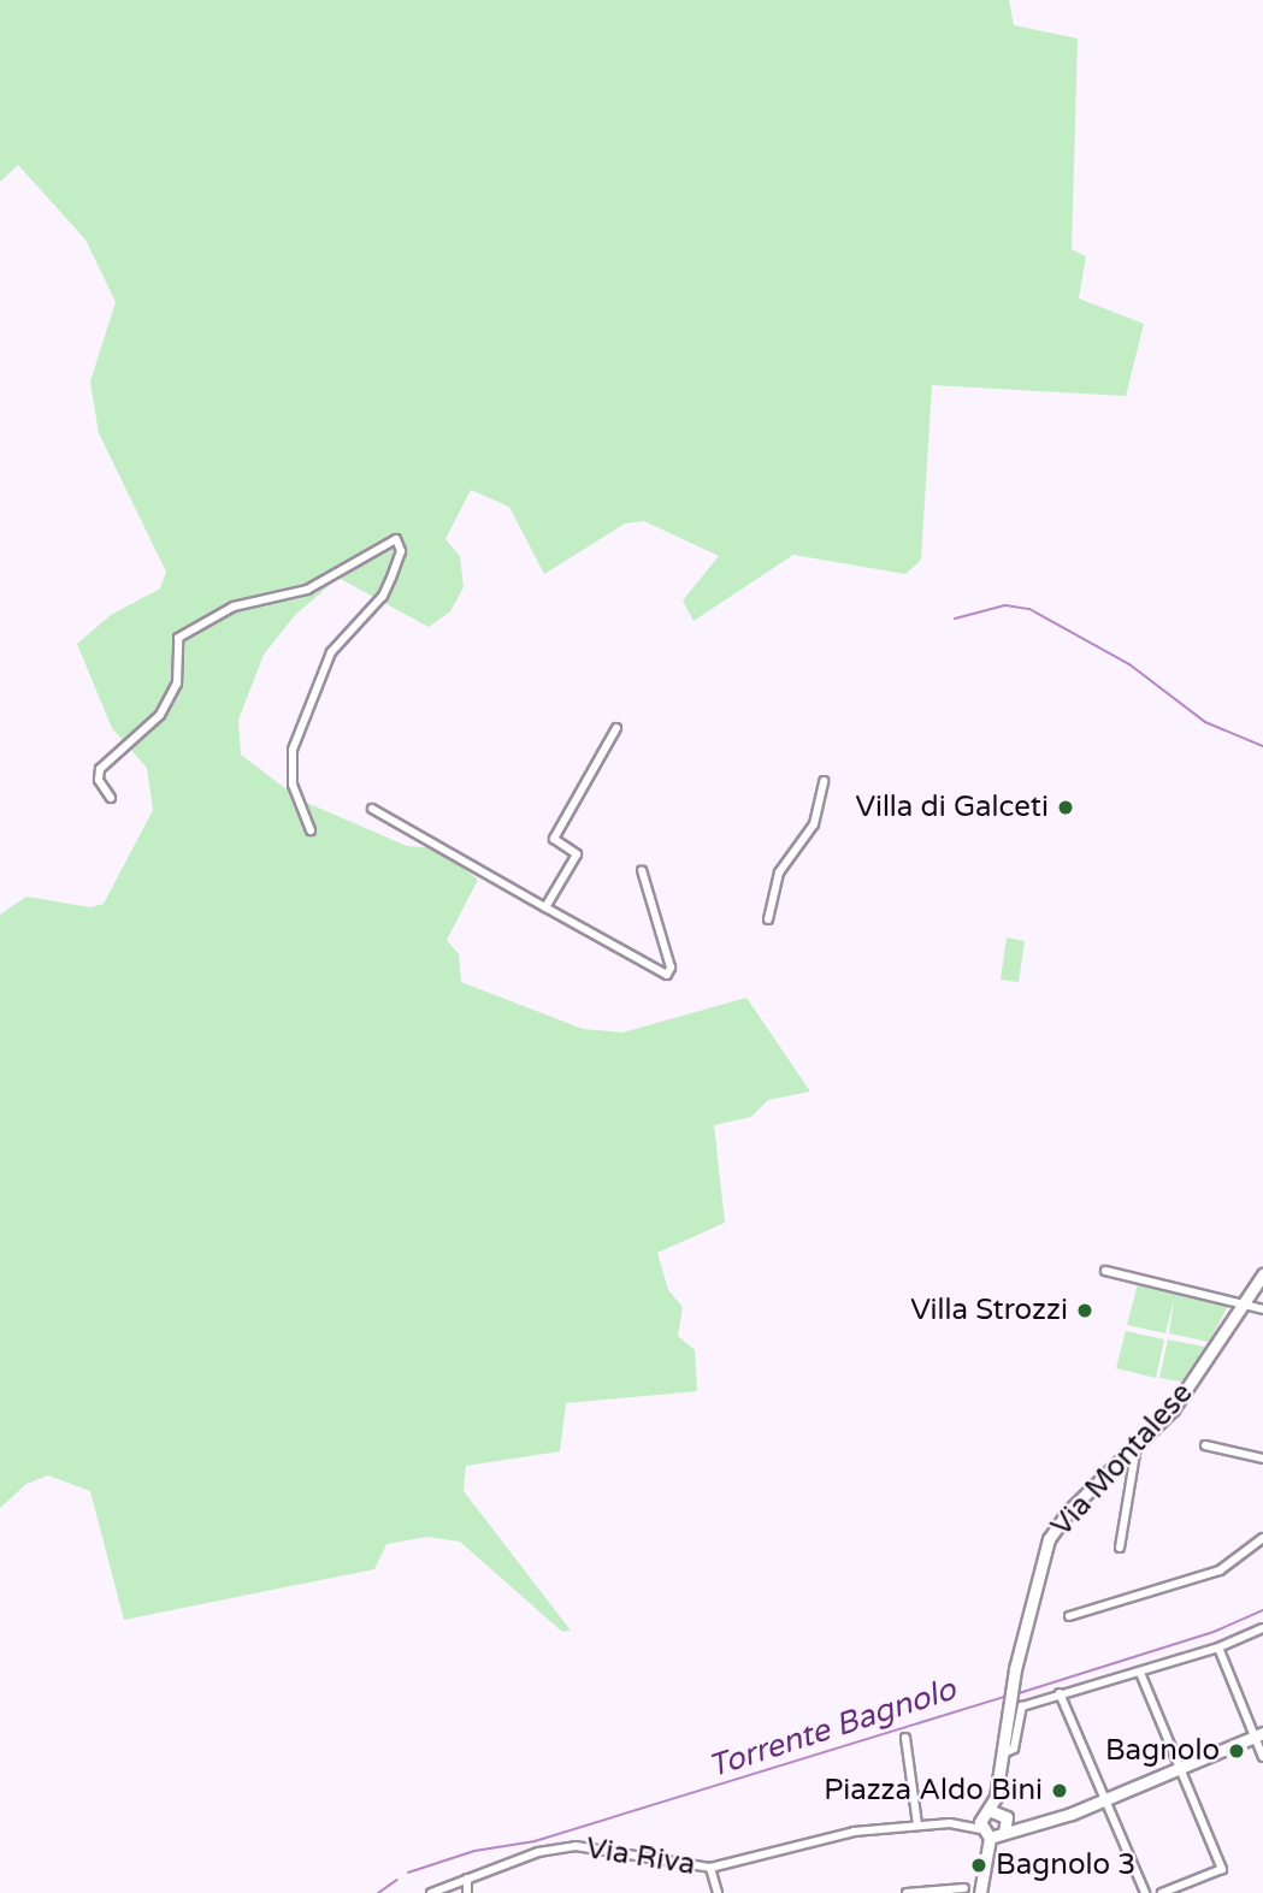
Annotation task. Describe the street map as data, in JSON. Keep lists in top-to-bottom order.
{
  "streets": {
    "street": ["Via Montalese", "Via Riva"]
  },
  "crossings": [
    ["Via Montalese", "Via Riva"]
  ],
  "water": ["Torrente Bagnolo"],
  "places": [
    "Villa di Galceti",
    "Villa Strozzi",
    "Bagnolo",
    "Piazza Aldo Bini",
    "Bagnolo 3"
  ]
}
